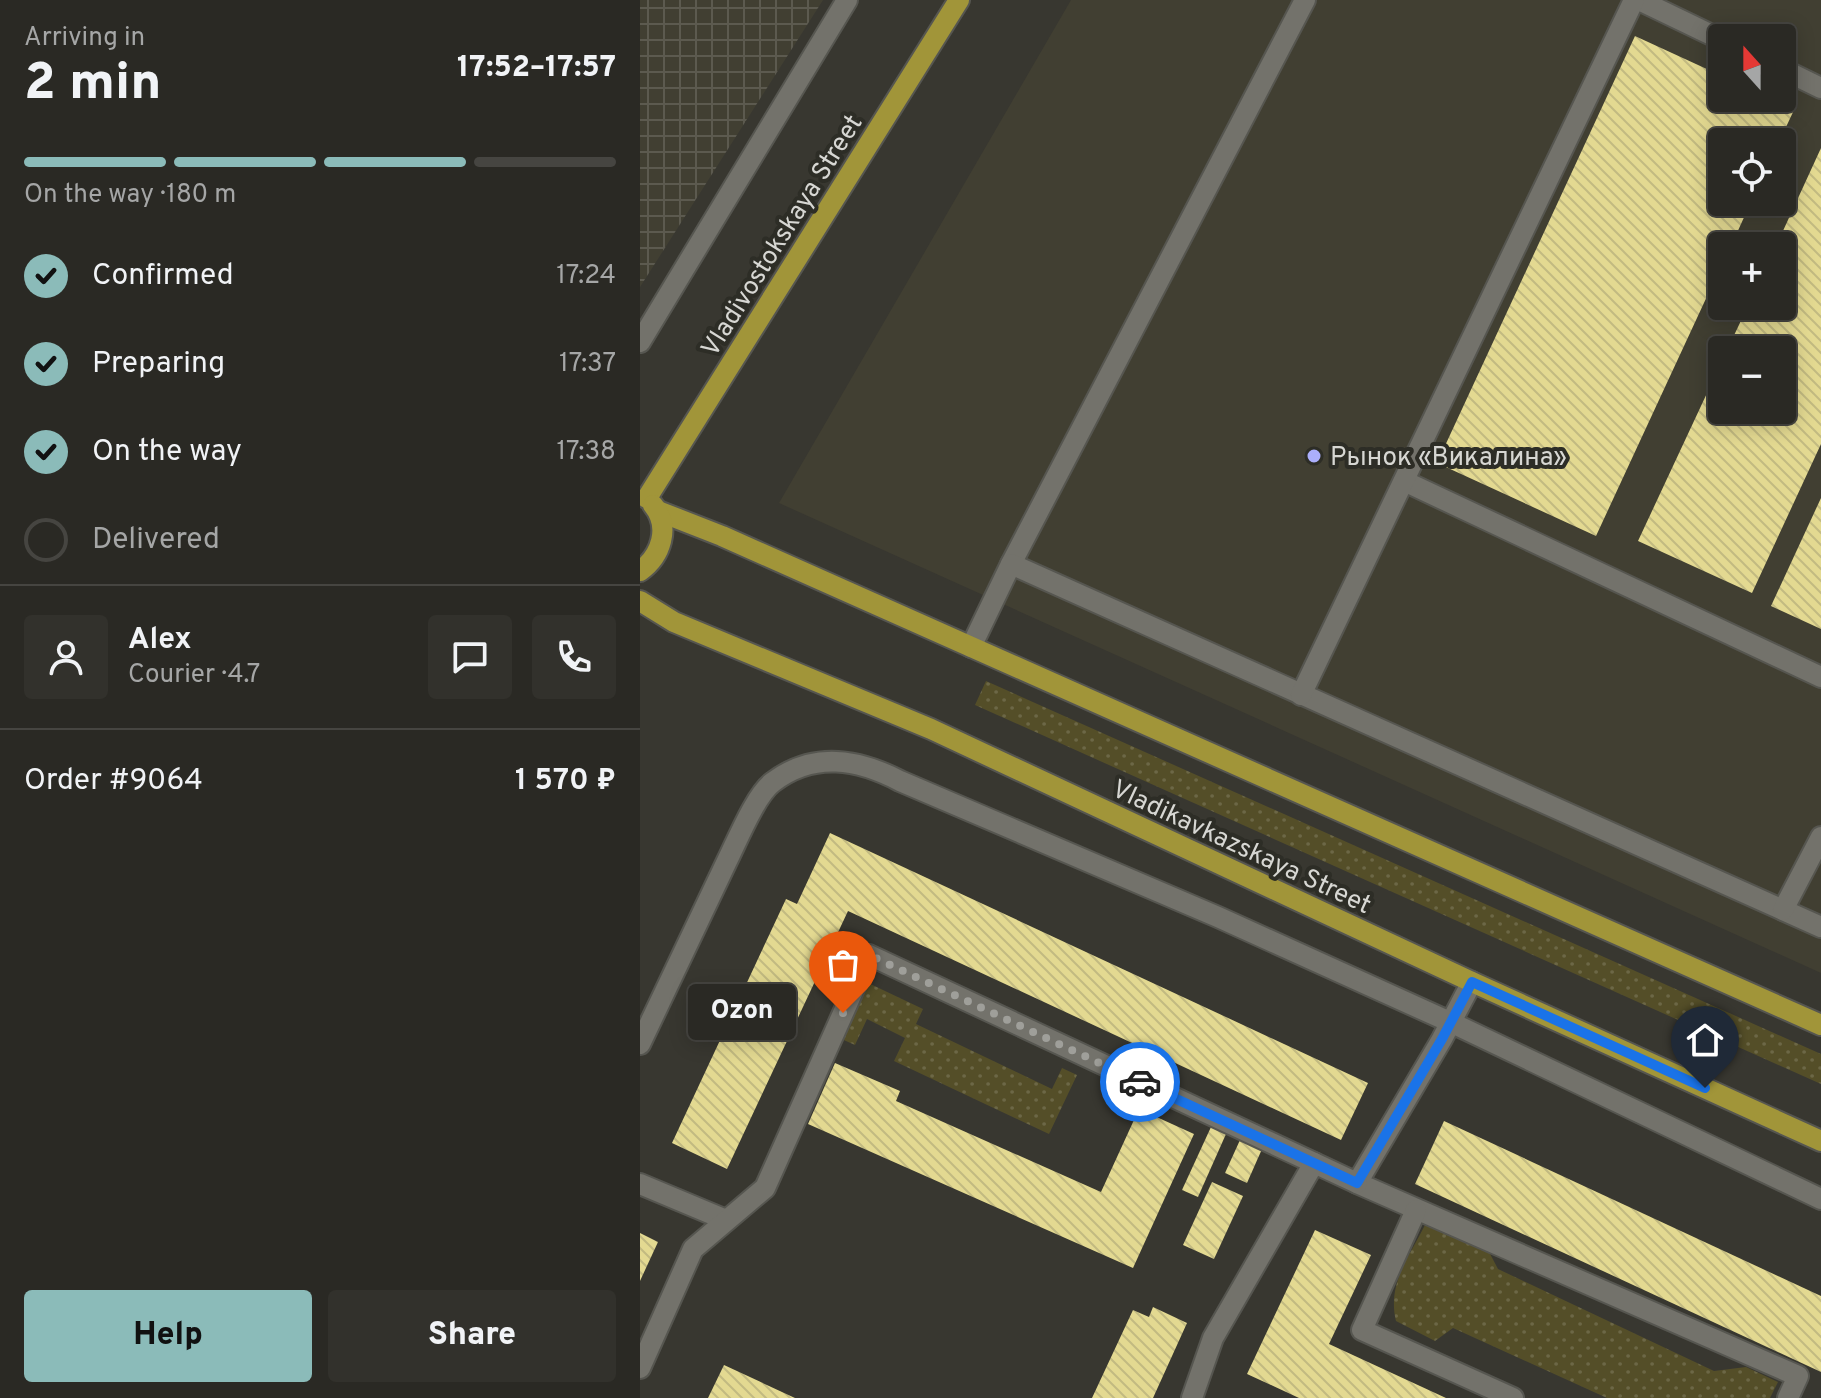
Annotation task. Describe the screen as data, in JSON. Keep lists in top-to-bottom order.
{
  "streets": {
    "main road": ["Vladivostokskaya Street", "Vladikavkazskaya Street"]
  },
  "places": ["Рынок «Викалина»", "Ozon"],
  "north": "top",
  "page": {
    "heading": ["2 min", "Arriving in", "17:52–17:57"],
    "panel": [
      "Alex",
      "Courier · 4.7",
      "Order #9064",
      "1 570 ₽"
    ],
    "map_buttons": ["+", "−"],
    "bar": "On the way · 180 m",
    "list": [
      ["Confirmed", "17:24"],
      ["Preparing", "17:37"],
      ["On the way", "17:38"],
      "Delivered"
    ],
    "bubble": "Ozon",
    "buttons": ["Help", "Share"]
  }
}
